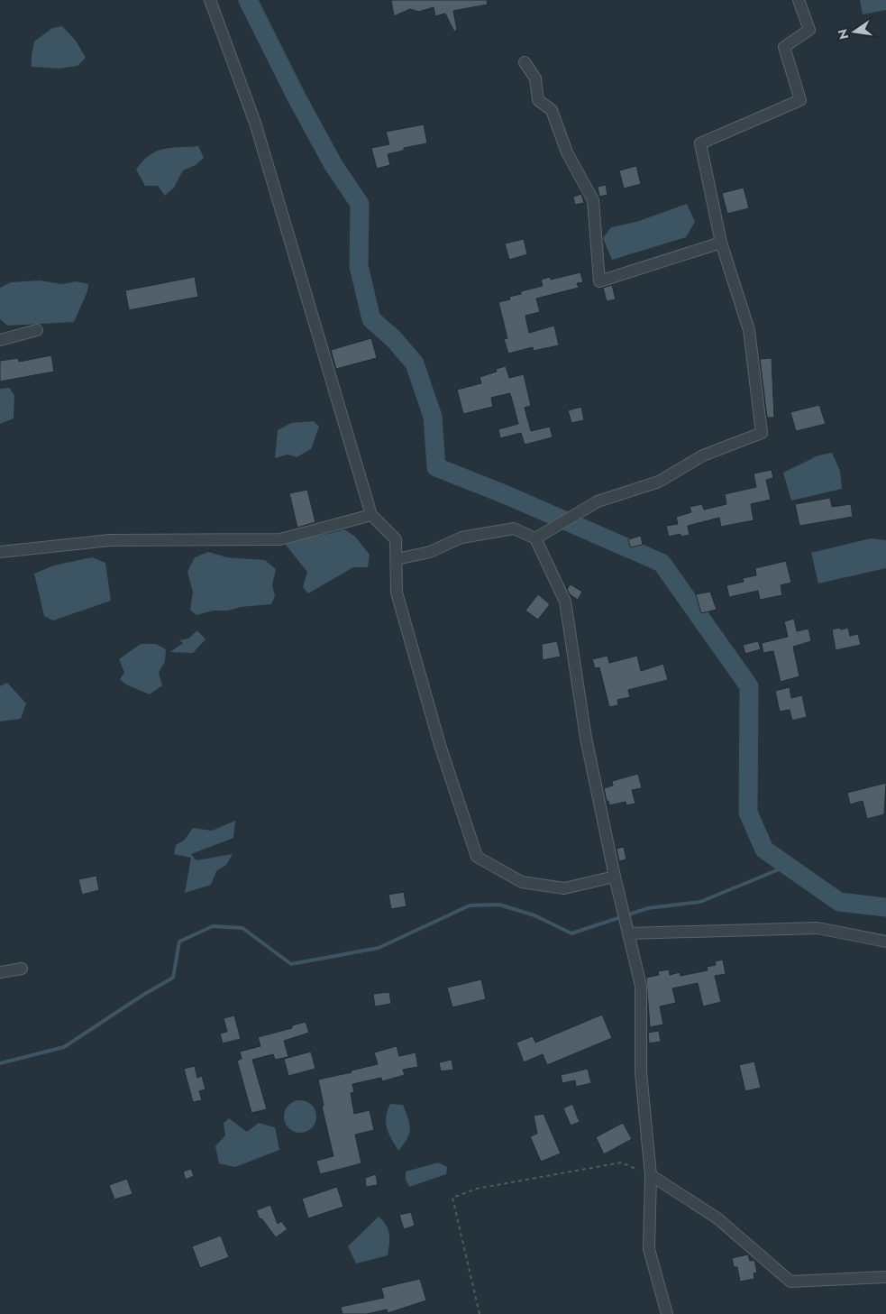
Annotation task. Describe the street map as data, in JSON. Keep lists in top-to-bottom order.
{
  "north": "left"
}
